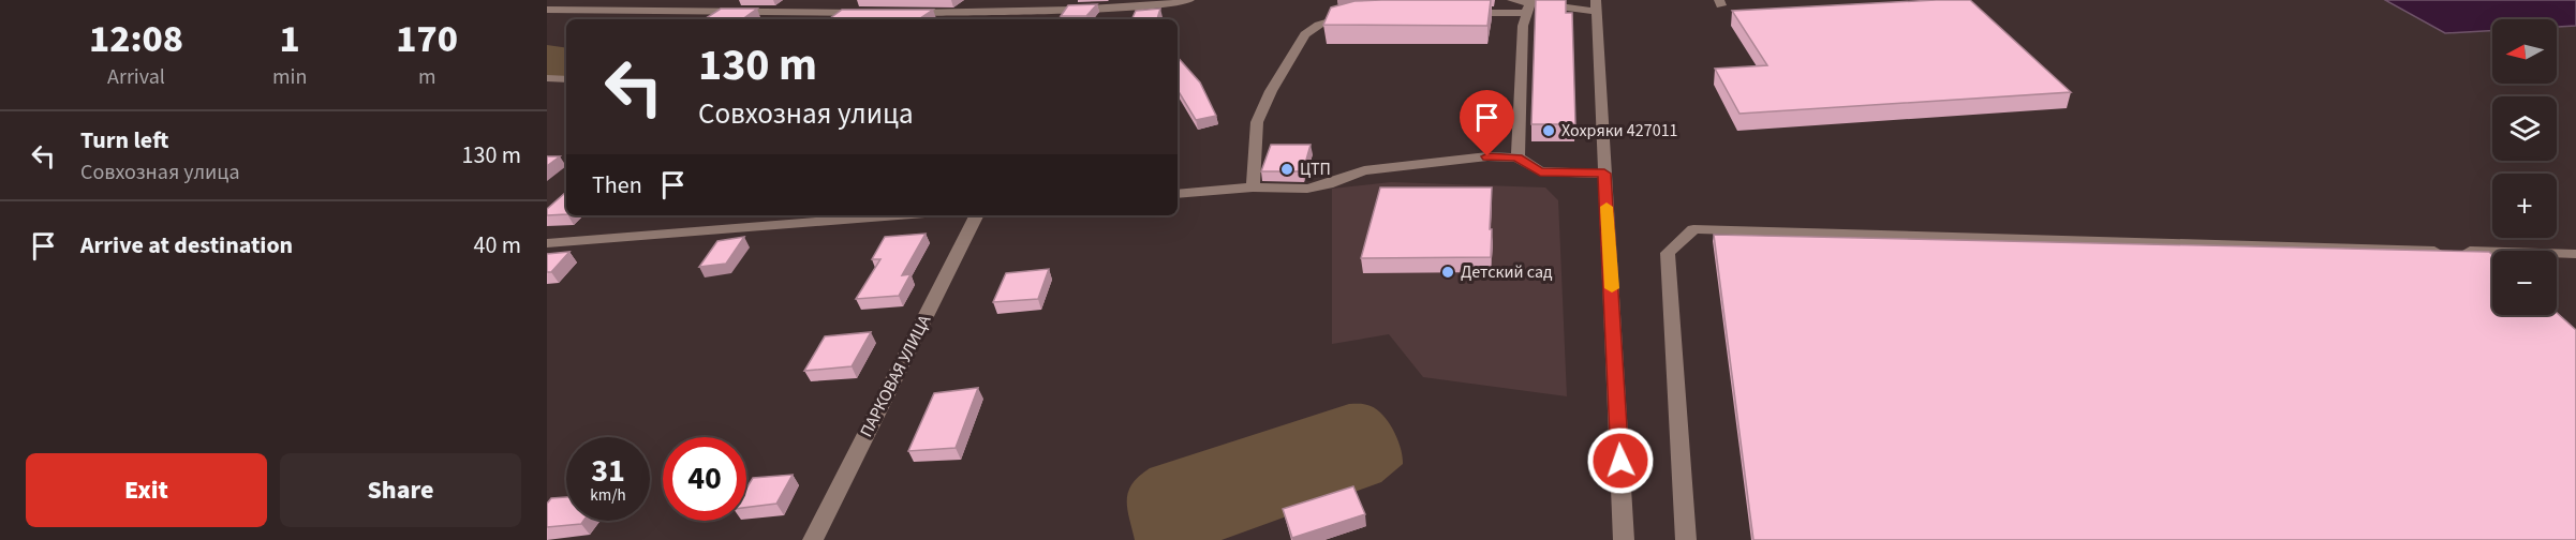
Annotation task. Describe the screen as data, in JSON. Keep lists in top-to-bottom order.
{
  "streets": {
    "street": ["ПАРКОВАЯ УЛИЦА"]
  },
  "places": ["Хохряки 427011", "ЦТП", "Детский сад"],
  "north": "left",
  "page": {
    "eta": [
      "12:08",
      "Arrival",
      "1",
      "min",
      "170",
      "m"
    ],
    "map_buttons": ["+", "−"],
    "turn": ["130 m", "Совхозная улица"],
    "list": [
      {
        "name": "Turn left",
        "note": "Совхозная улица",
        "value": "130 m"
      },
      {
        "name": "Arrive at destination",
        "value": "40 m"
      }
    ],
    "then": "Then",
    "speed": "31 km/h",
    "limit": "40",
    "buttons": ["Exit", "Share"]
  }
}
